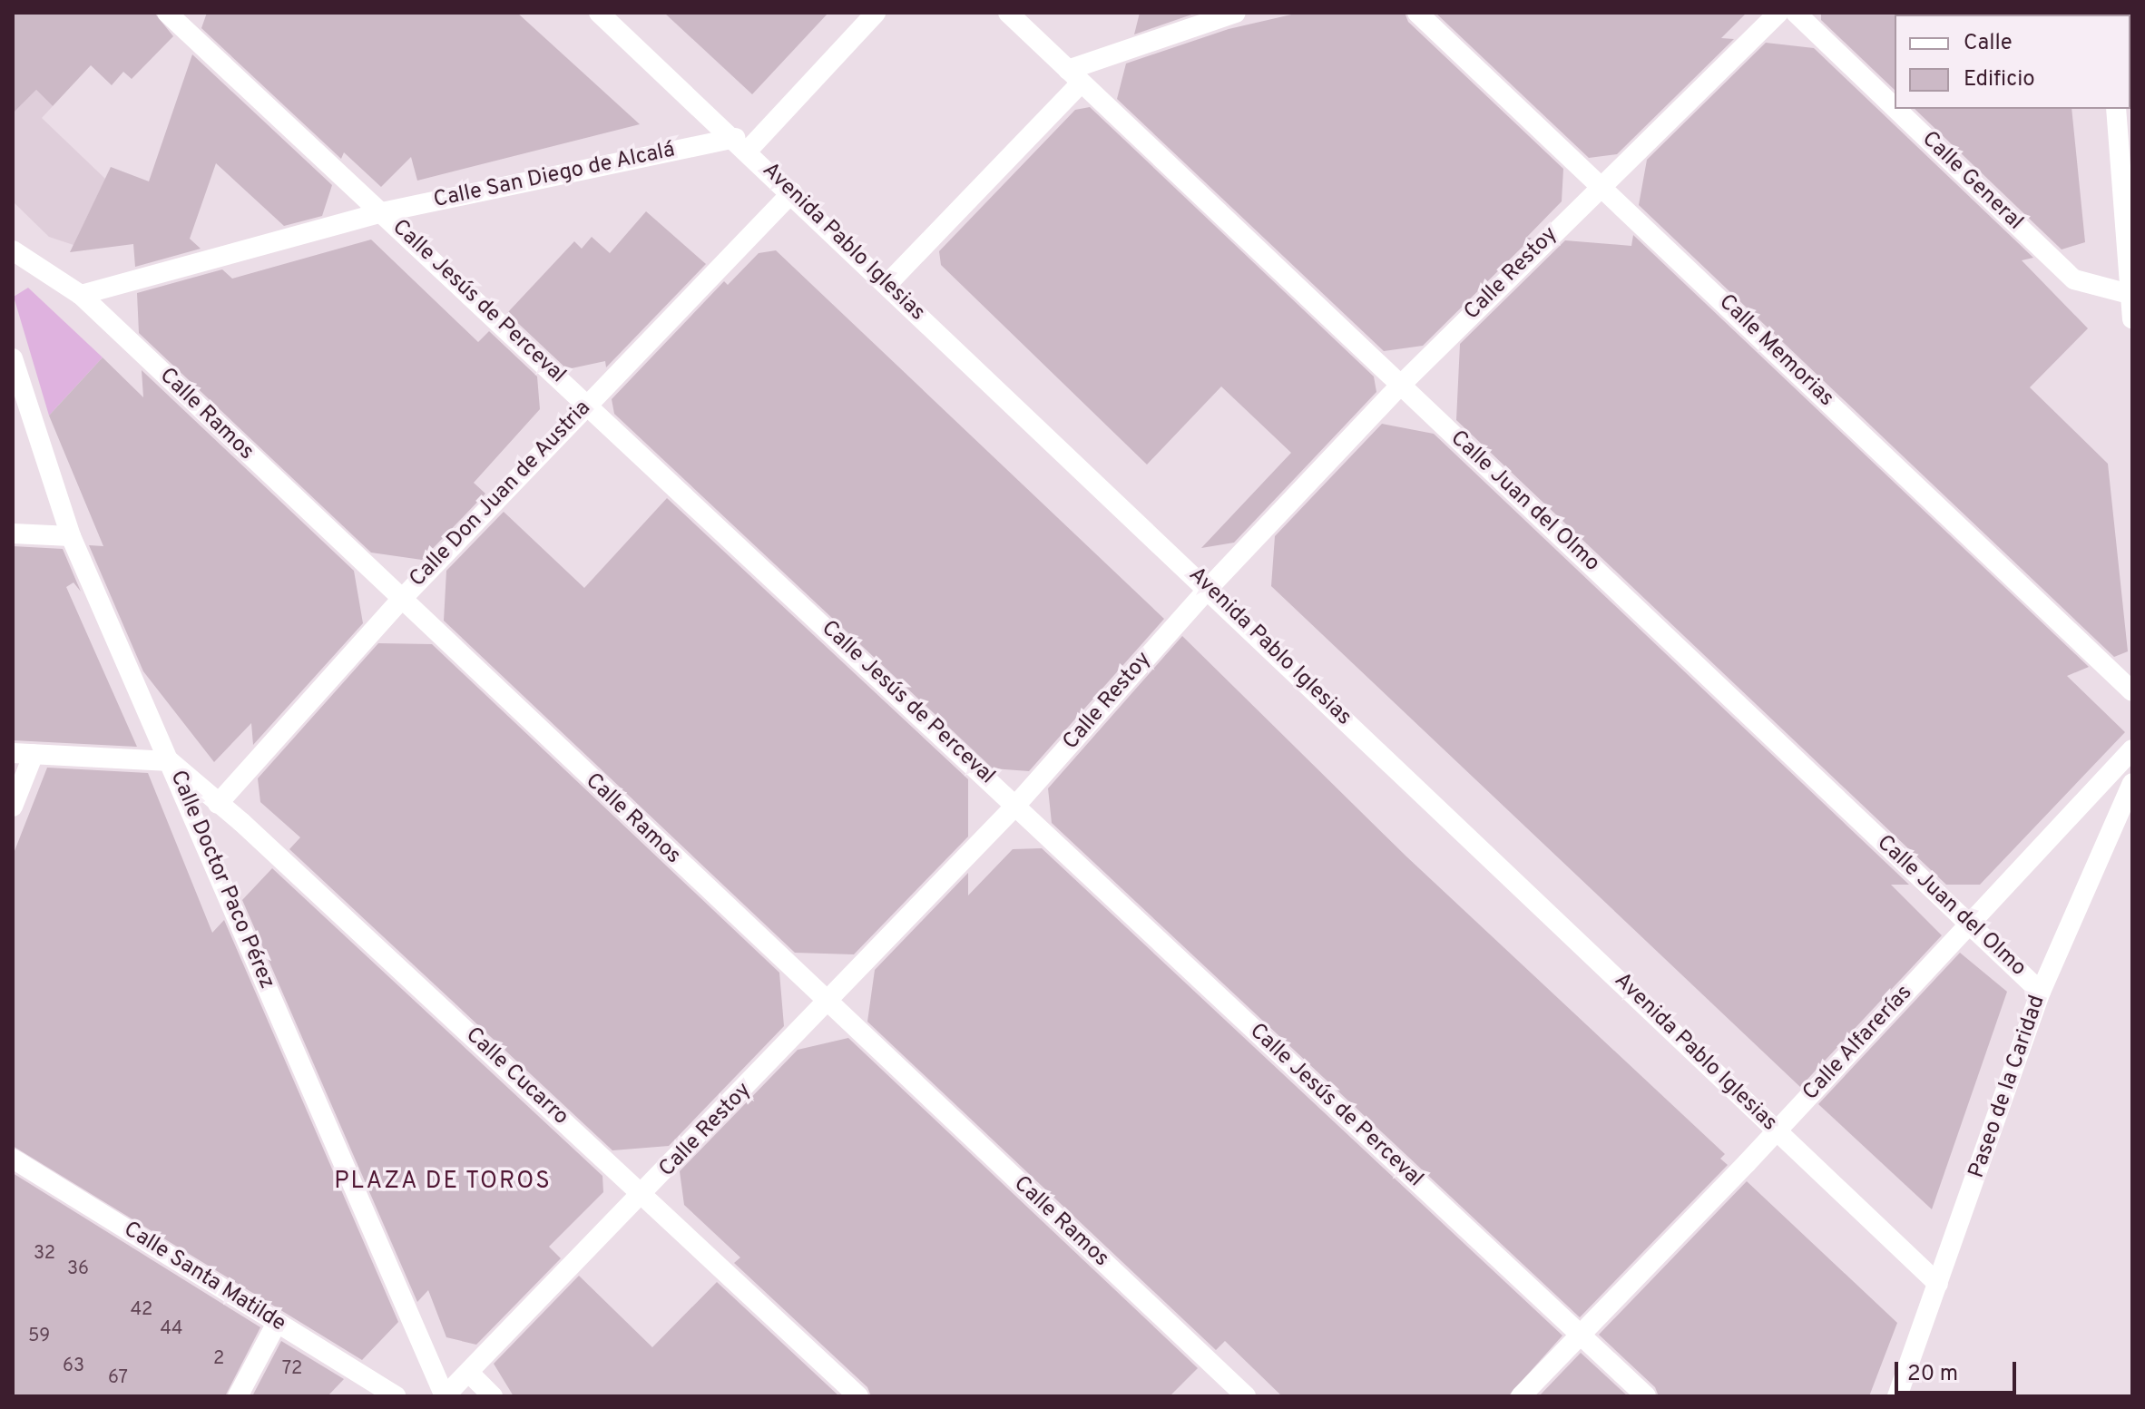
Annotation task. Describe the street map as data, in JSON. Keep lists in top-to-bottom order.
{
  "streets": {
    "street": [
      "Calle San Diego de Alcalá",
      "Calle General",
      "Avenida Pablo Iglesias",
      "Calle Restoy",
      "Calle Jesús de Perceval",
      "Calle Memorias",
      "Calle Ramos",
      "Calle Don Juan de Austria",
      "Calle Juan del Olmo",
      "Calle Doctor Paco Pérez",
      "Calle Alfarerías",
      "Calle Cucarro",
      "Paseo de la Caridad",
      "Calle Santa Matilde"
    ]
  },
  "crossings": [
    ["Calle San Diego de Alcalá", "Avenida Pablo Iglesias"],
    ["Calle San Diego de Alcalá", "Calle Jesús de Perceval"],
    ["Calle San Diego de Alcalá", "Calle Ramos"],
    ["Avenida Pablo Iglesias", "Calle Restoy"],
    ["Avenida Pablo Iglesias", "Calle Don Juan de Austria"],
    ["Avenida Pablo Iglesias", "Calle Alfarerías"],
    ["Avenida Pablo Iglesias", "Paseo de la Caridad"],
    ["Calle Restoy", "Calle Jesús de Perceval"],
    ["Calle Restoy", "Calle Memorias"],
    ["Calle Restoy", "Calle Ramos"],
    ["Calle Restoy", "Calle Juan del Olmo"],
    ["Calle Restoy", "Calle Doctor Paco Pérez"],
    ["Calle Restoy", "Calle Cucarro"],
    ["Calle Jesús de Perceval", "Calle Don Juan de Austria"],
    ["Calle Jesús de Perceval", "Calle Alfarerías"],
    ["Calle Ramos", "Calle Don Juan de Austria"],
    ["Calle Don Juan de Austria", "Calle Cucarro"],
    ["Calle Juan del Olmo", "Calle Alfarerías"],
    ["Calle Juan del Olmo", "Paseo de la Caridad"],
    ["Calle Doctor Paco Pérez", "Calle Cucarro"]
  ],
  "districts": ["PLAZA DE TOROS"],
  "house_numbers": [
    "32",
    "36",
    "42",
    "44",
    "59",
    "2",
    "63",
    "72",
    "67"
  ],
  "legend": ["Calle", "Edificio"],
  "scale_bar": "20 m"
}
